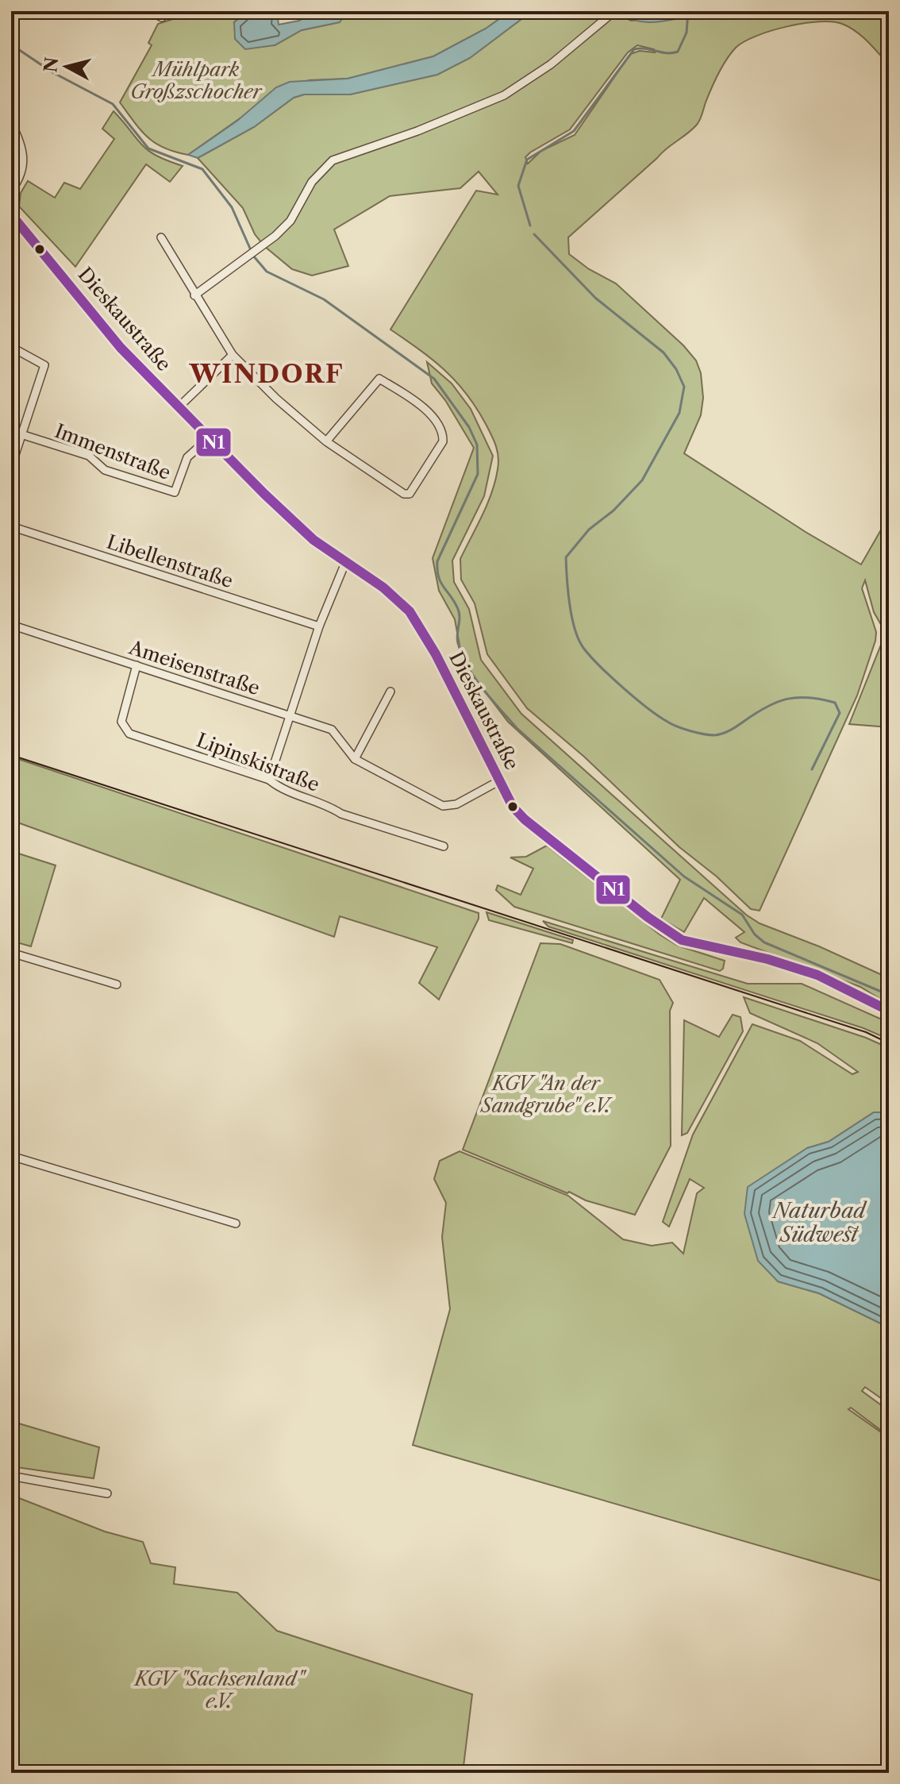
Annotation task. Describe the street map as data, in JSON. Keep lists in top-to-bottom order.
{
  "streets": {
    "main road": ["Dieskaustraße"],
    "street": [
      "Immenstraße",
      "Libellenstraße",
      "Ameisenstraße",
      "Lipinskistraße"
    ]
  },
  "crossings": [
    ["Dieskaustraße", "Immenstraße"],
    ["Dieskaustraße", "Ameisenstraße"],
    ["Ameisenstraße", "Lipinskistraße"]
  ],
  "districts": ["WINDORF"],
  "water": ["Naturbad Südwest"],
  "parks": ["Mühlpark Großzschocher", "KGV \"An der Sandgrube\" e.V.", "KGV \"Sachsenland\" e.V."],
  "lines": ["transit line N1"],
  "north": "left"
}
